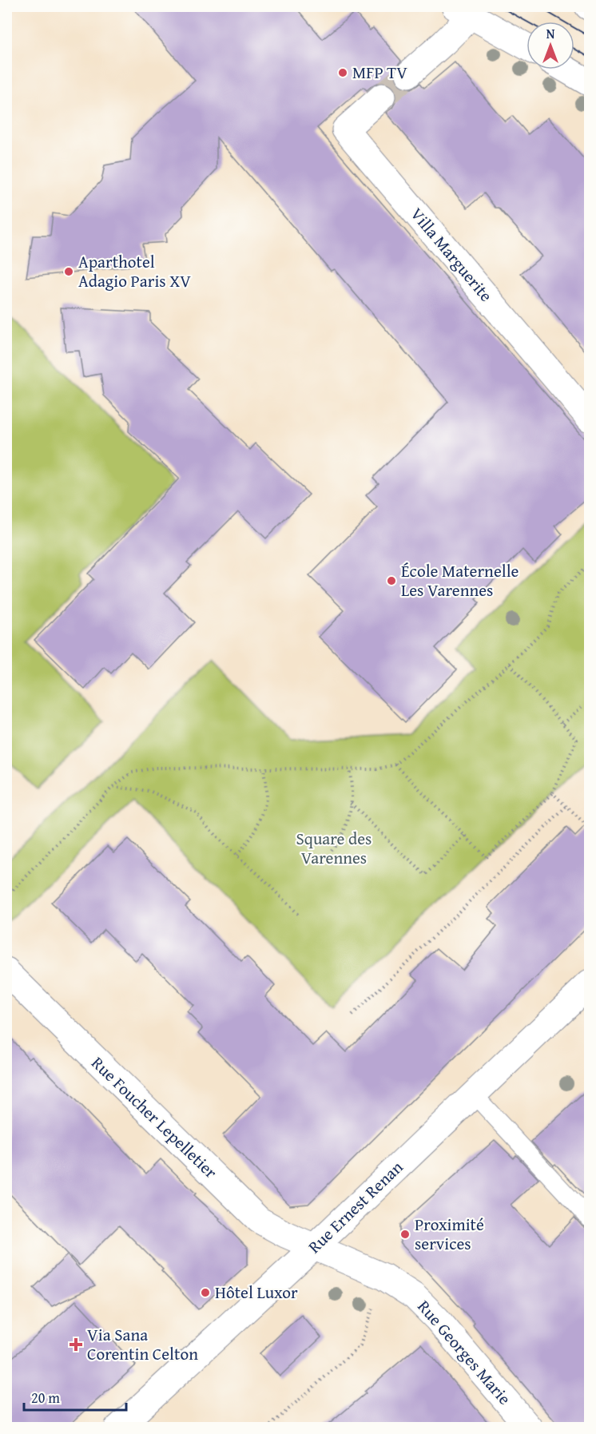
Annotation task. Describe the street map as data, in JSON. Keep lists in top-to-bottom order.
{
  "streets": {
    "street": [
      "Villa Marguerite",
      "Rue Foucher Lepelletier",
      "Rue Ernest Renan",
      "Rue Georges Marie"
    ]
  },
  "crossings": [
    ["Rue Foucher Lepelletier", "Rue Ernest Renan"],
    ["Rue Foucher Lepelletier", "Rue Georges Marie"],
    ["Rue Ernest Renan", "Rue Georges Marie"]
  ],
  "parks": ["Square des Varennes"],
  "places": {
    "other": [
      "MFP TV",
      "Aparthotel Adagio Paris XV",
      "École Maternelle Les Varennes",
      "Proximité services",
      "Hôtel Luxor"
    ],
    "health": ["Via Sana Corentin Celton"]
  },
  "scale_bar": "20 m",
  "north": "top"
}
